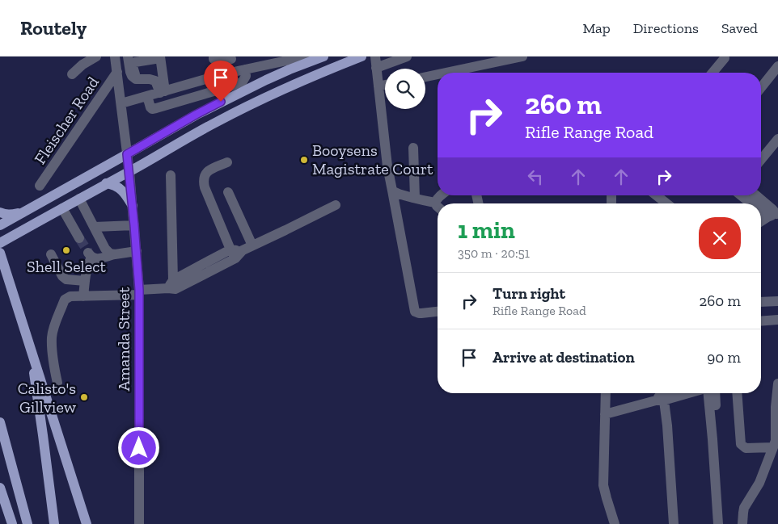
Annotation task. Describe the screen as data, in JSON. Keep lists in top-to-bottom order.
{
  "streets": {
    "street": ["Fleischer Road", "Amanda Street"]
  },
  "crossings": [
    ["Fleischer Road", "Amanda Street"]
  ],
  "places": ["Booysens Magistrate Court", "Shell Select", "Calisto's Gillview"],
  "page": {
    "header": "Routely",
    "nav": ["Map", "Directions", "Saved"],
    "turn": ["260 m", "Rifle Range Road"],
    "heading": ["1 min", "350 m · 20:51"],
    "list": [
      {
        "name": "Turn right",
        "note": "Rifle Range Road",
        "value": "260 m"
      },
      {
        "name": "Arrive at destination",
        "value": "90 m"
      }
    ]
  }
}
